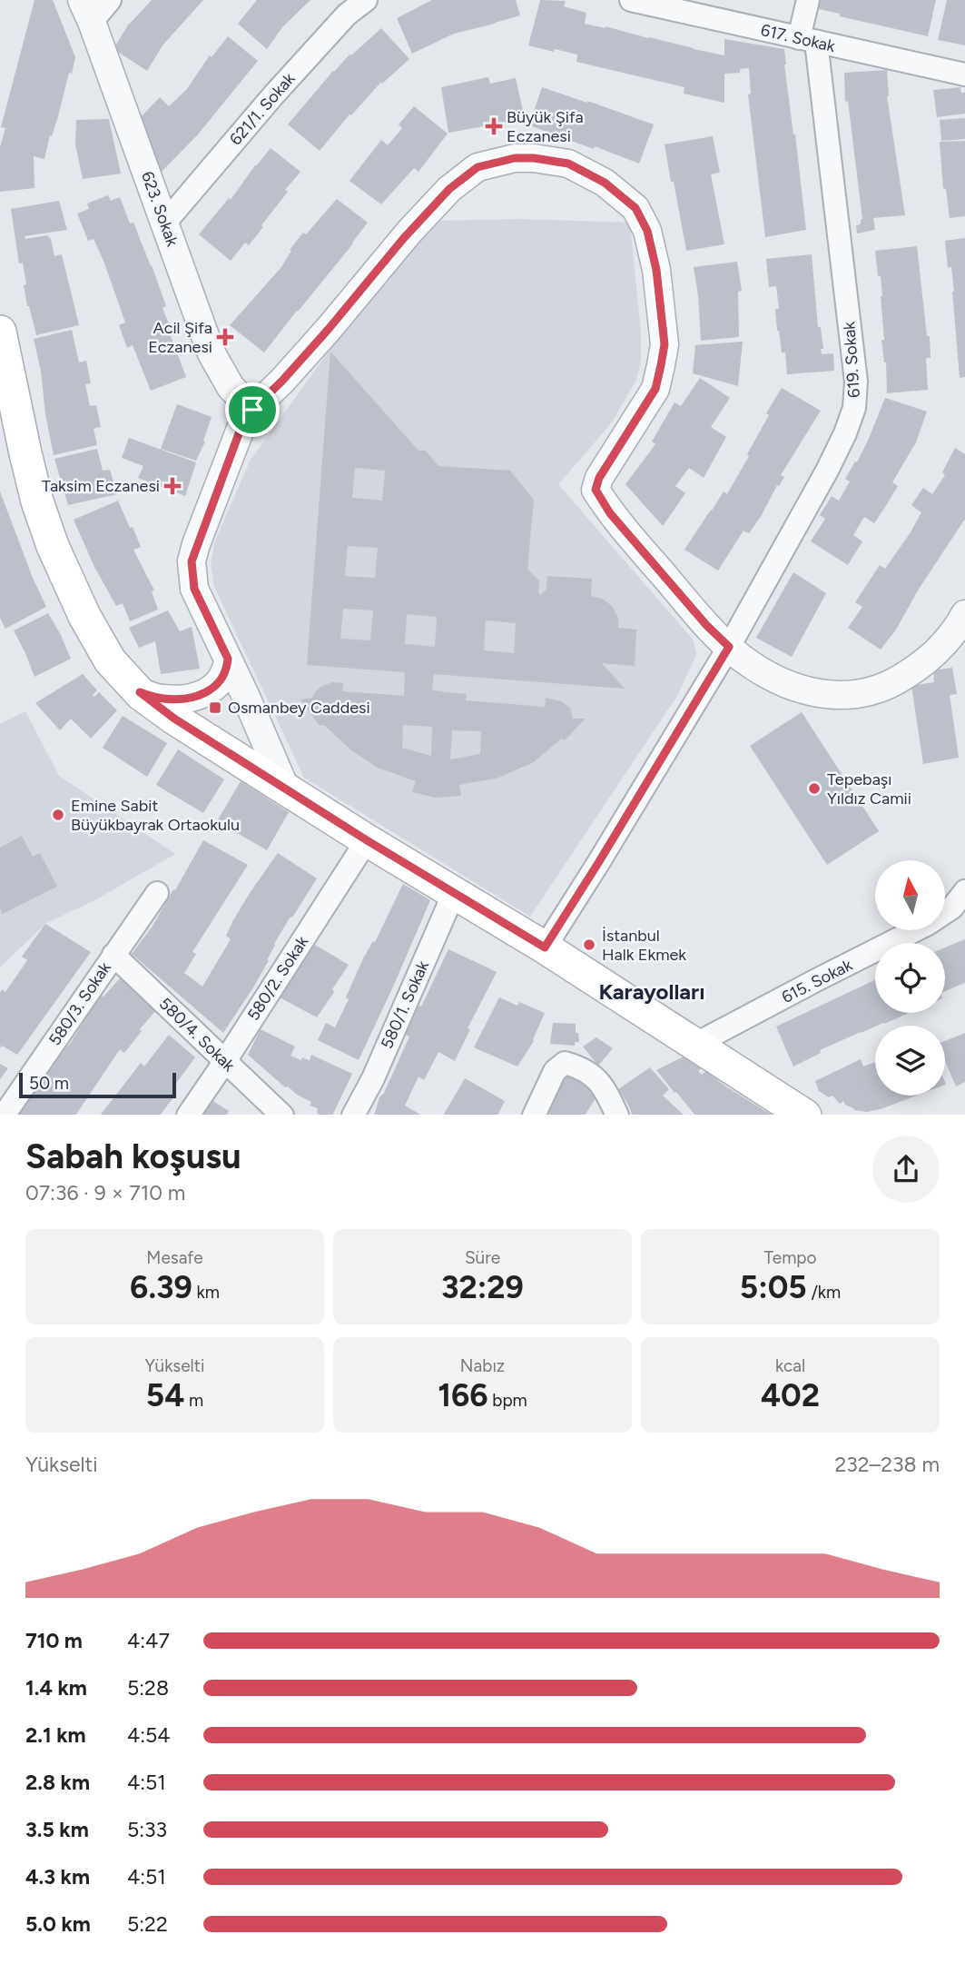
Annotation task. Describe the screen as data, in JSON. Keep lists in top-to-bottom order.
{
  "streets": {
    "street": [
      "617. Sokak",
      "621/1. Sokak",
      "623. Sokak",
      "619. Sokak",
      "580/2. Sokak",
      "615. Sokak",
      "580/3. Sokak",
      "580/1. Sokak",
      "580/4. Sokak"
    ]
  },
  "crossings": [
    ["617. Sokak", "619. Sokak"],
    ["621/1. Sokak", "623. Sokak"],
    ["580/2. Sokak", "580/4. Sokak"],
    ["580/3. Sokak", "580/4. Sokak"]
  ],
  "districts": ["Karayolları"],
  "places": {
    "health": ["Büyük Şifa Eczanesi", "Acil Şifa Eczanesi", "Taksim Eczanesi"],
    "transit": ["Osmanbey Caddesi"],
    "other": ["Tepebaşı Yıldız Camii", "Emine Sabit Büyükbayrak Ortaokulu", "İstanbul Halk Ekmek"]
  },
  "scale_bar": "50 m",
  "north": "top",
  "page": {
    "scale": "50 m",
    "heading": ["Sabah koşusu", "07:36 · 9 × 710 m"],
    "stats": [
      ["Mesafe", "6.39 km"],
      ["Süre", "32:29"],
      ["Tempo", "5:05 /km"],
      ["Yükselti", "54 m"],
      ["Nabız", "166 bpm"],
      ["kcal", "402"]
    ],
    "chart": ["Yükselti", "232–238 m"],
    "list": [
      {
        "name": "710 m",
        "note": "4:47"
      },
      {
        "name": "1.4 km",
        "note": "5:28"
      },
      {
        "name": "2.1 km",
        "note": "4:54"
      },
      {
        "name": "2.8 km",
        "note": "4:51"
      },
      {
        "name": "3.5 km",
        "note": "5:33"
      },
      {
        "name": "4.3 km",
        "note": "4:51"
      },
      {
        "name": "5.0 km",
        "note": "5:22"
      }
    ]
  }
}
